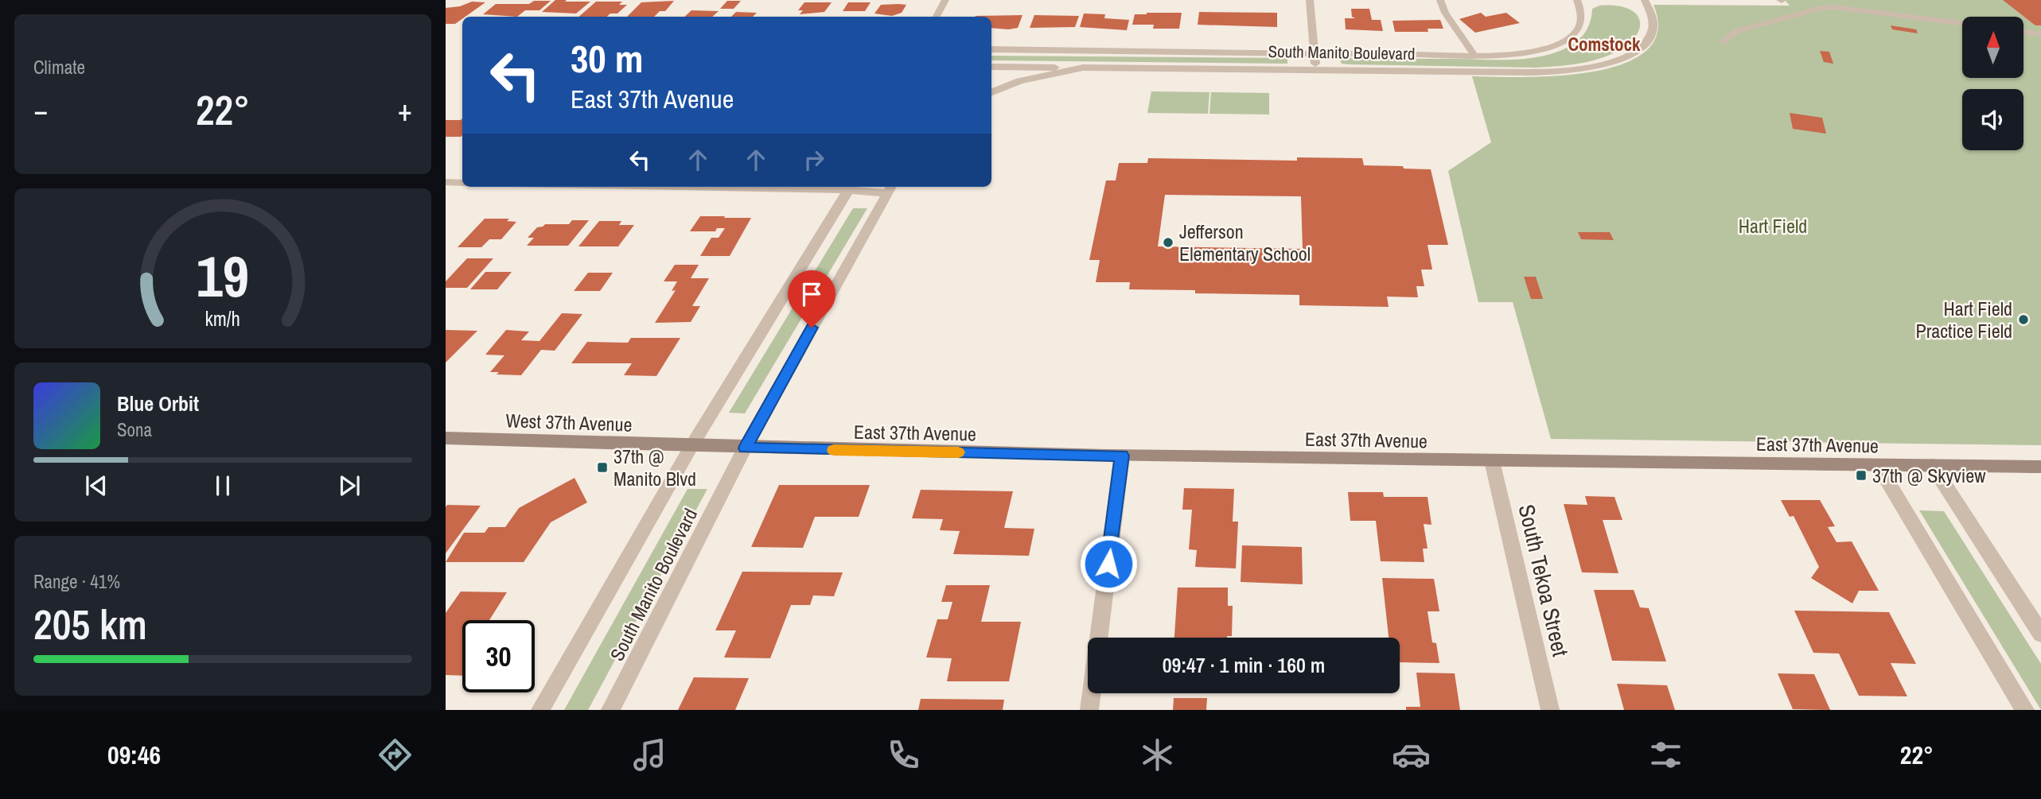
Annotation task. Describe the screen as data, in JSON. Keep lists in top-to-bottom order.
{
  "streets": {
    "street": [
      "South Manito Boulevard",
      "West 37th Avenue",
      "East 37th Avenue",
      "South Tekoa Street"
    ]
  },
  "crossings": [
    ["South Manito Boulevard", "West 37th Avenue"],
    ["South Manito Boulevard", "East 37th Avenue"],
    ["West 37th Avenue", "East 37th Avenue"],
    ["East 37th Avenue", "South Tekoa Street"]
  ],
  "districts": ["Comstock"],
  "parks": ["Hart Field"],
  "places": {
    "other": ["Jefferson Elementary School", "Hart Field Practice Field"],
    "transit": ["37th @ Manito Blvd", "37th @ Skyview"]
  },
  "north": "top",
  "page": {
    "tile": [
      "Climate",
      ["Range · 41%", "205 km"]
    ],
    "turn": ["30 m", "East 37th Avenue"],
    "heat": ["−", "22°", "+"],
    "song": ["Blue Orbit", "Sona"],
    "limit": "30",
    "trip": "09:47 · 1 min · 160 m",
    "tabs": ["09:46", "22°"],
    "gauge": ["19", "km/h"]
  }
}
